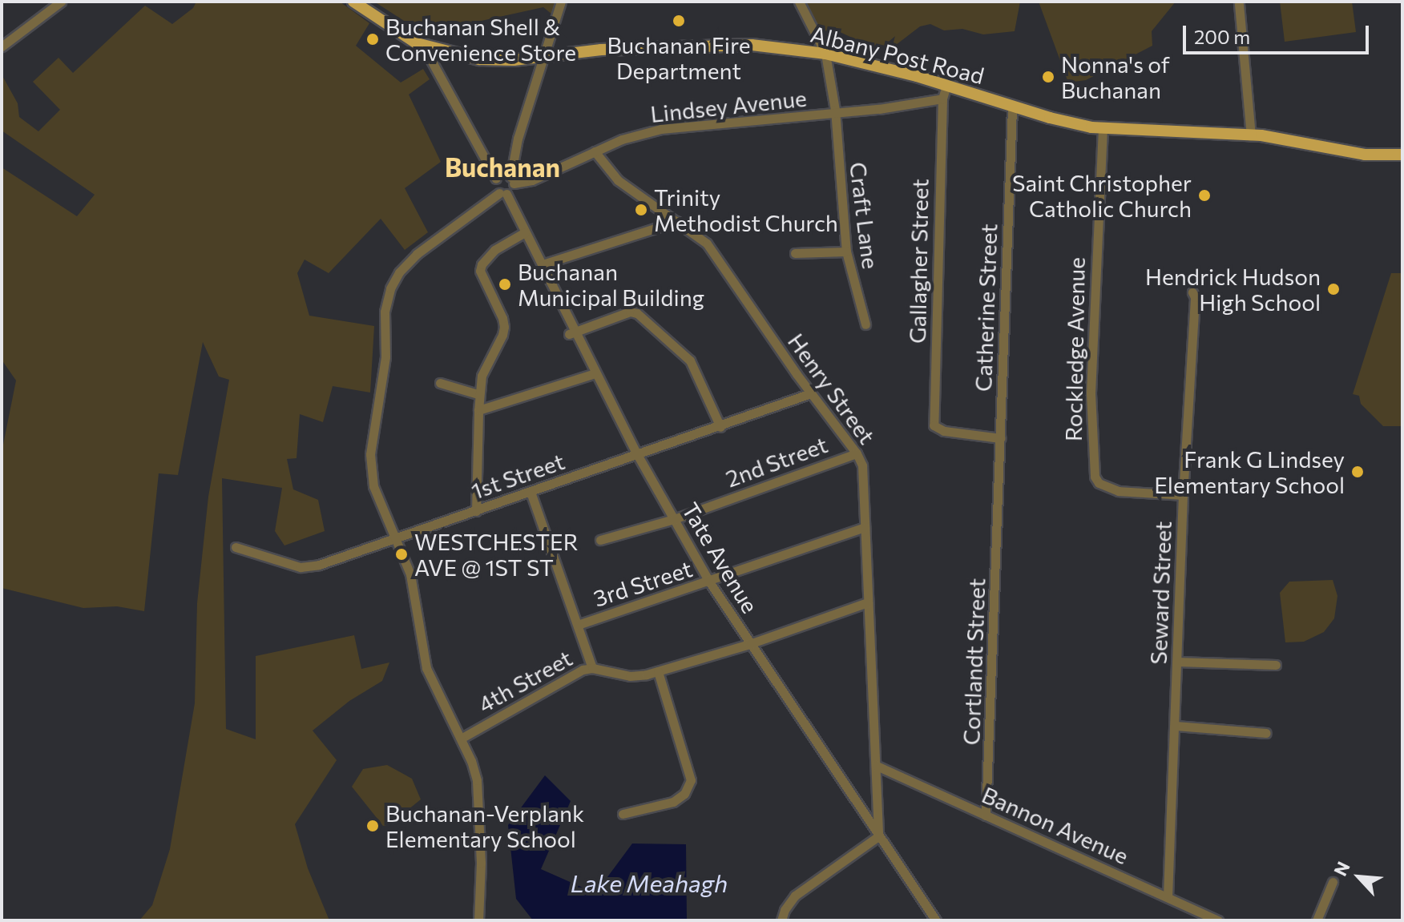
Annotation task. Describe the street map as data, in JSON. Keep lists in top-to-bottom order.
{
  "streets": {
    "main road": ["Albany Post Road"],
    "street": [
      "Lindsey Avenue",
      "Craft Lane",
      "Gallagher Street",
      "Catherine Street",
      "Rockledge Avenue",
      "Henry Street",
      "2nd Street",
      "1st Street",
      "Tate Avenue",
      "3rd Street",
      "Seward Street",
      "Cortlandt Street",
      "4th Street",
      "Bannon Avenue"
    ]
  },
  "crossings": [
    ["Albany Post Road", "Craft Lane"],
    ["Albany Post Road", "Catherine Street"],
    ["Albany Post Road", "Rockledge Avenue"],
    ["Lindsey Avenue", "Craft Lane"],
    ["Lindsey Avenue", "Gallagher Street"],
    ["Lindsey Avenue", "Henry Street"],
    ["Lindsey Avenue", "Tate Avenue"],
    ["Gallagher Street", "Catherine Street"],
    ["Catherine Street", "Cortlandt Street"],
    ["Rockledge Avenue", "Seward Street"],
    ["Henry Street", "2nd Street"],
    ["Henry Street", "1st Street"],
    ["Henry Street", "Tate Avenue"],
    ["Henry Street", "3rd Street"],
    ["Henry Street", "4th Street"],
    ["Henry Street", "Bannon Avenue"],
    ["2nd Street", "Tate Avenue"],
    ["1st Street", "Tate Avenue"],
    ["Tate Avenue", "3rd Street"],
    ["Tate Avenue", "4th Street"],
    ["Seward Street", "Bannon Avenue"],
    ["Cortlandt Street", "Bannon Avenue"]
  ],
  "districts": ["Buchanan"],
  "water": ["Lake Meahagh"],
  "places": [
    "Buchanan Fire Department",
    "Buchanan Shell & Convenience Store",
    "Nonna's of Buchanan",
    "Saint Christopher Catholic Church",
    "Trinity Methodist Church",
    "Buchanan Municipal Building",
    "Hendrick Hudson High School",
    "Frank G Lindsey Elementary School",
    "WESTCHESTER AVE @ 1ST ST",
    "Buchanan-Verplank Elementary School"
  ],
  "scale_bar": "200 m",
  "north": "top left"
}
